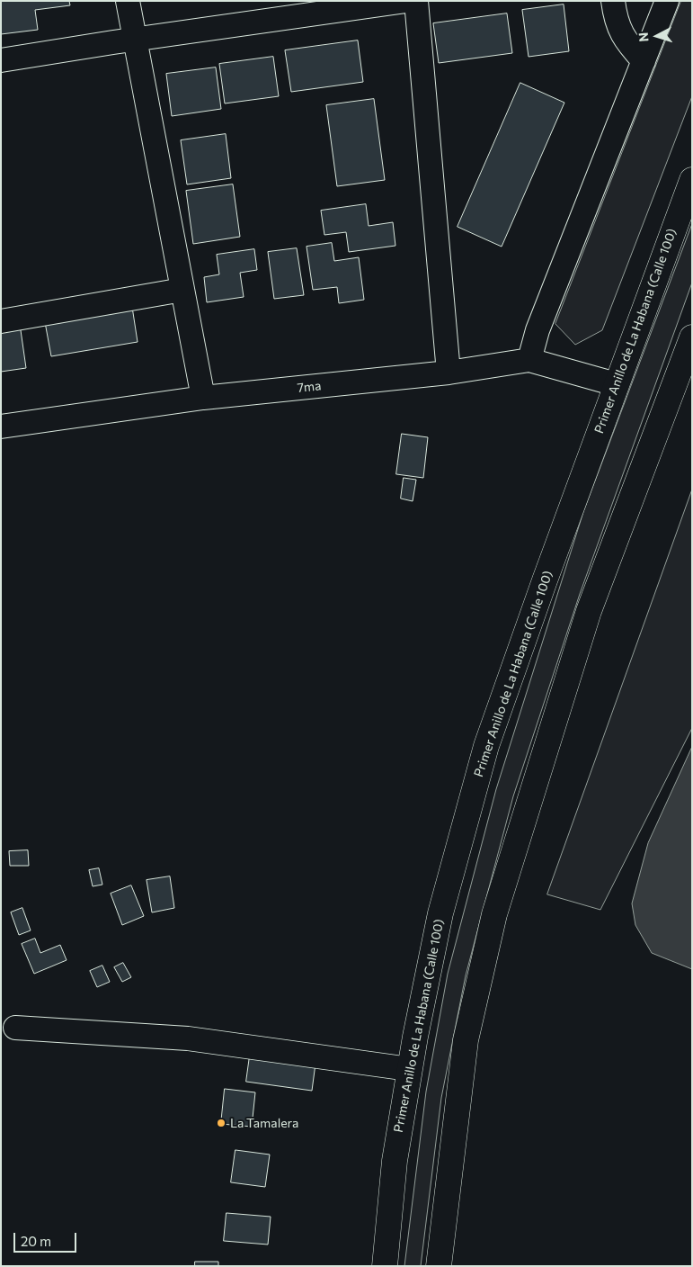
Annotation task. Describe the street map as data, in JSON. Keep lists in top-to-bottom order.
{
  "streets": {
    "highway": ["Primer Anillo de La Habana (Calle 100)"],
    "street": ["7ma"]
  },
  "crossings": [
    ["Primer Anillo de La Habana (Calle 100)", "7ma"]
  ],
  "places": ["La Tamalera"],
  "scale_bar": "20 m",
  "north": "left"
}
